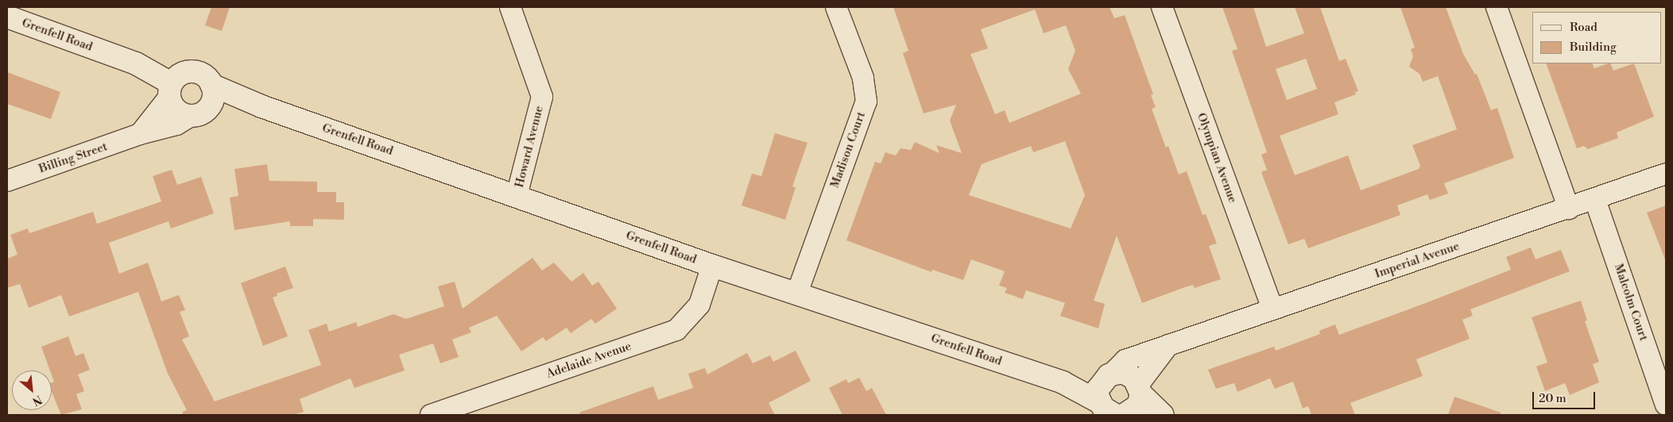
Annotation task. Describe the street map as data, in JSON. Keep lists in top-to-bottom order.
{
  "streets": {
    "street": [
      "Grenfell Road",
      "Howard Avenue",
      "Madison Court",
      "Billing Street",
      "Olympian Avenue",
      "Imperial Avenue",
      "Malcolm Court",
      "Adelaide Avenue"
    ]
  },
  "crossings": [
    ["Grenfell Road", "Howard Avenue"],
    ["Grenfell Road", "Madison Court"],
    ["Grenfell Road", "Billing Street"],
    ["Grenfell Road", "Imperial Avenue"],
    ["Grenfell Road", "Adelaide Avenue"],
    ["Olympian Avenue", "Imperial Avenue"],
    ["Imperial Avenue", "Malcolm Court"]
  ],
  "legend": ["Road", "Building"],
  "scale_bar": "20 m",
  "north": "bottom right"
}
